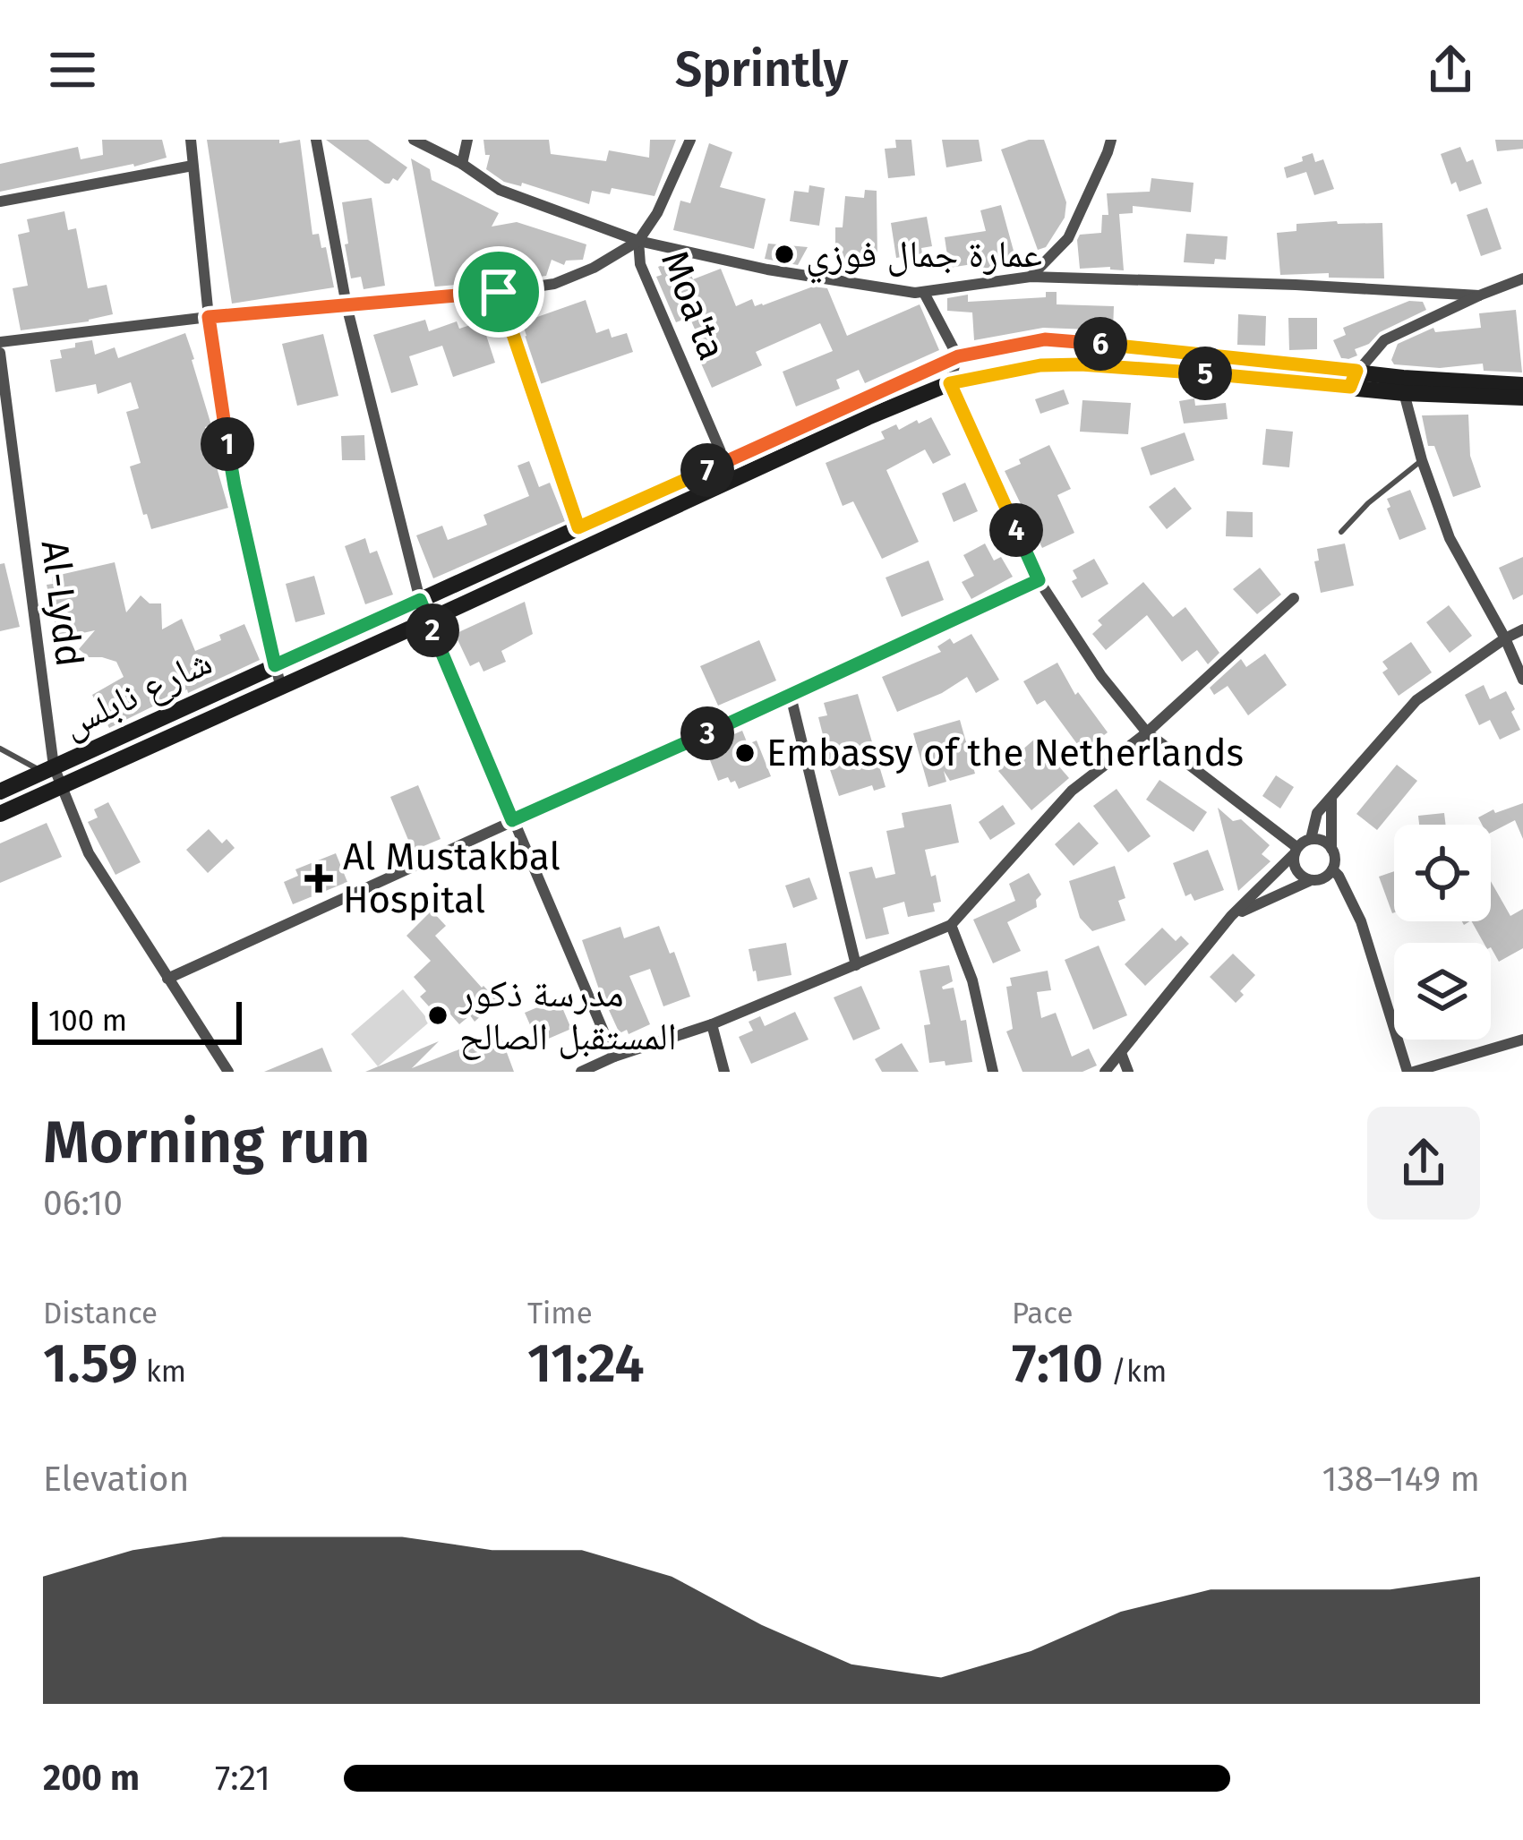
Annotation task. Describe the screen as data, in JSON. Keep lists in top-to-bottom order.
{
  "streets": {
    "main road": ["شارع نابلس"],
    "street": ["Moa'ta", "Al-Lydd"]
  },
  "crossings": [
    ["Moa'ta", "شارع نابلس"],
    ["Al-Lydd", "شارع نابلس"]
  ],
  "places": {
    "other": ["عمارة جمال فوزي", "Embassy of the Netherlands", "مدرسة ذكور المستقبل الصالح"],
    "health": ["Al Mustakbal Hospital"]
  },
  "scale_bar": "100 m",
  "page": {
    "header": "Sprintly",
    "pins": [
      "6",
      "5",
      "1",
      "7",
      "4",
      "2",
      "3"
    ],
    "scale": "100 m",
    "heading": ["Morning run", "06:10"],
    "stats": [
      ["Distance", "1.59 km"],
      ["Time", "11:24"],
      ["Pace", "7:10 /km"]
    ],
    "chart": ["Elevation", "138–149 m"],
    "list": [
      {
        "name": "200 m",
        "note": "7:21"
      }
    ]
  }
}
